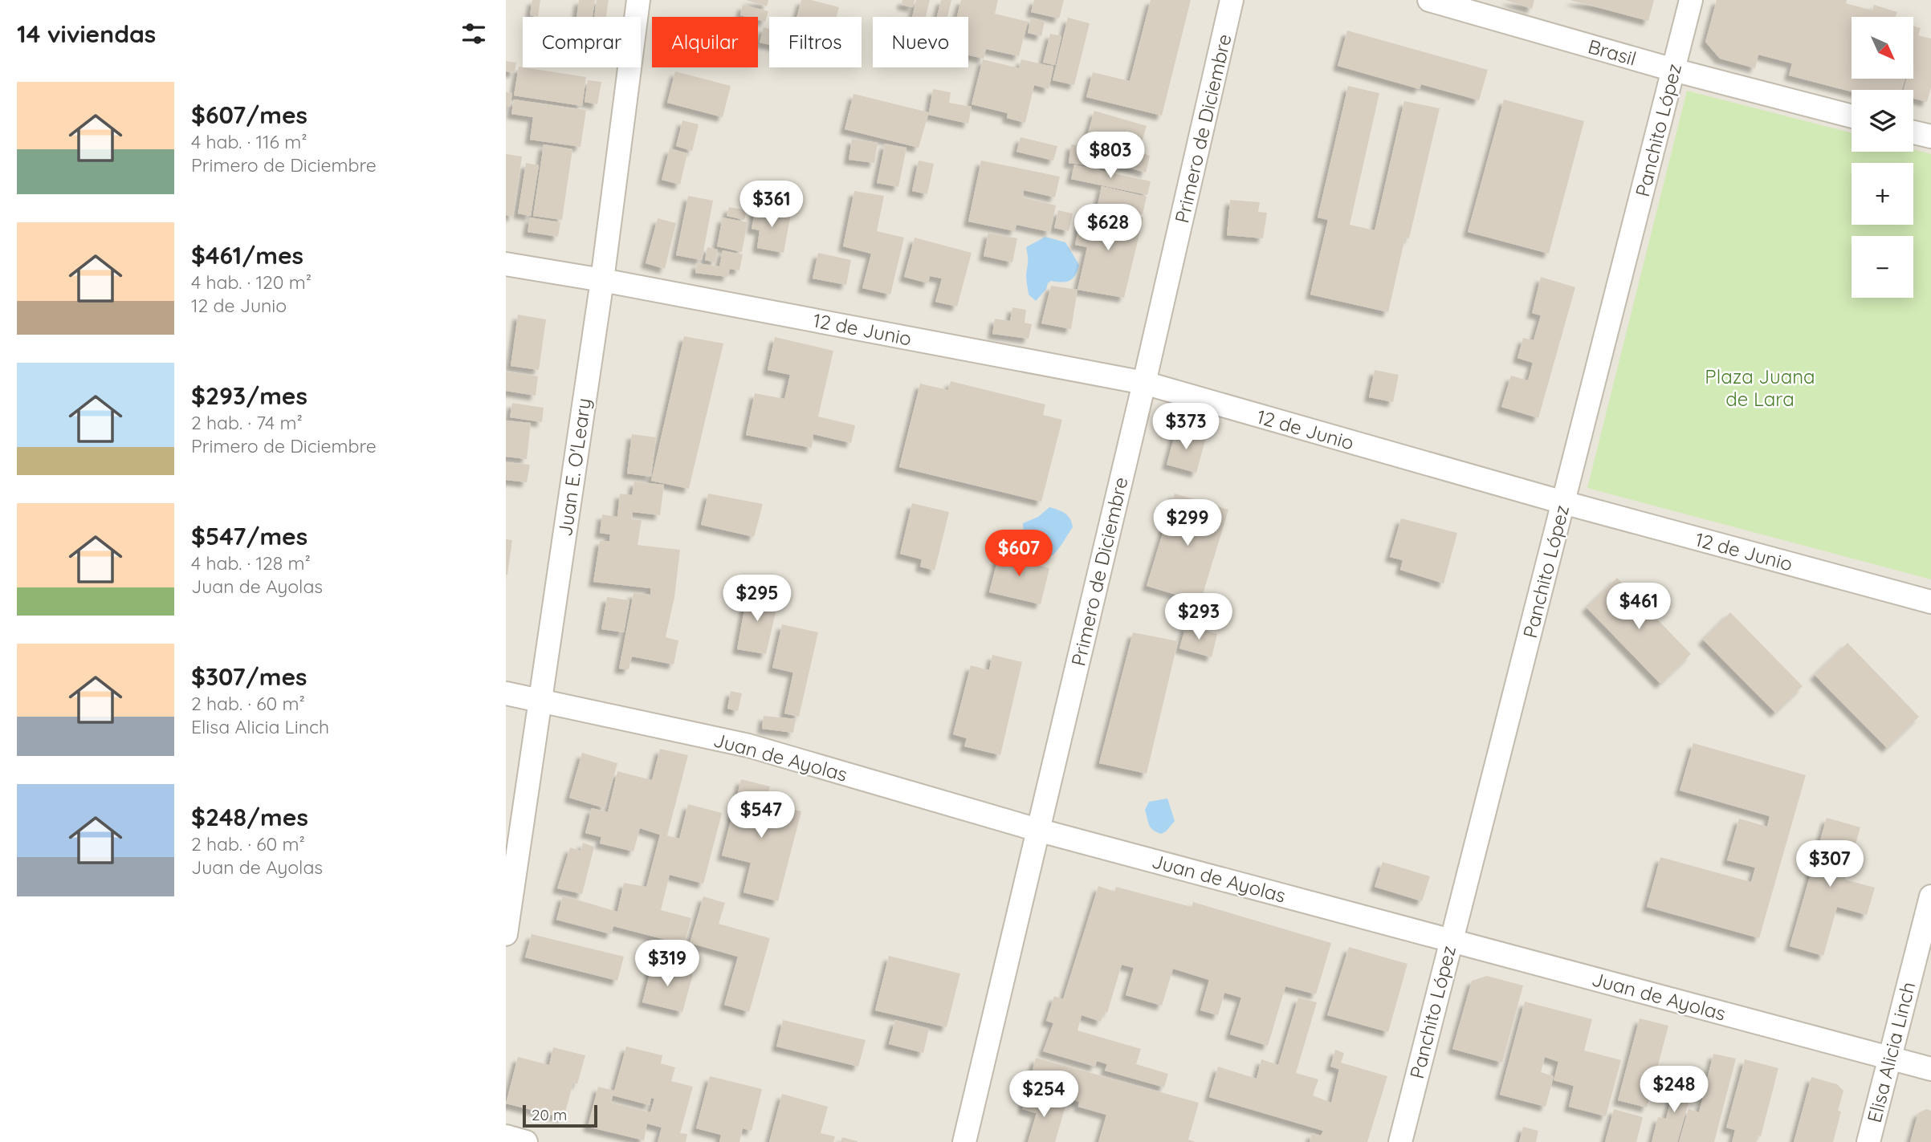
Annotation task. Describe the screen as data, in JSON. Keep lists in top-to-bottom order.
{
  "streets": {
    "street": [
      "Brasil",
      "Primero de Diciembre",
      "Panchito López",
      "12 de Junio",
      "Juan E. O'Leary",
      "Juan de Ayolas",
      "Elisa Alicia Linch"
    ]
  },
  "crossings": [
    ["Brasil", "Panchito López"],
    ["Primero de Diciembre", "12 de Junio"],
    ["Primero de Diciembre", "Juan de Ayolas"],
    ["Panchito López", "12 de Junio"],
    ["Panchito López", "Juan de Ayolas"],
    ["12 de Junio", "Juan E. O'Leary"],
    ["Juan E. O'Leary", "Juan de Ayolas"],
    ["Juan de Ayolas", "Elisa Alicia Linch"]
  ],
  "parks": ["Plaza Juana de Lara"],
  "scale_bar": "20 m",
  "north": "bottom right",
  "page": {
    "heading": "14 viviendas",
    "map_buttons": ["+", "−"],
    "chip": [
      "Comprar",
      "Alquilar",
      "Filtros",
      "Nuevo"
    ],
    "list": [
      {
        "name": "$607/mes",
        "note": "4 hab. · 116 m² · Primero de Diciembre"
      },
      {
        "name": "$461/mes",
        "note": "4 hab. · 120 m² · 12 de Junio"
      },
      {
        "name": "$293/mes",
        "note": "2 hab. · 74 m² · Primero de Diciembre"
      },
      {
        "name": "$547/mes",
        "note": "4 hab. · 128 m² · Juan de Ayolas"
      },
      {
        "name": "$307/mes",
        "note": "2 hab. · 60 m² · Elisa Alicia Linch"
      },
      {
        "name": "$248/mes",
        "note": "2 hab. · 60 m² · Juan de Ayolas"
      }
    ],
    "price": [
      "$803",
      "$361",
      "$628",
      "$373",
      "$299",
      "$607",
      "$295",
      "$461",
      "$293",
      "$547",
      "$307",
      "$319",
      "$248",
      "$254"
    ],
    "scale": "20 m"
  }
}
